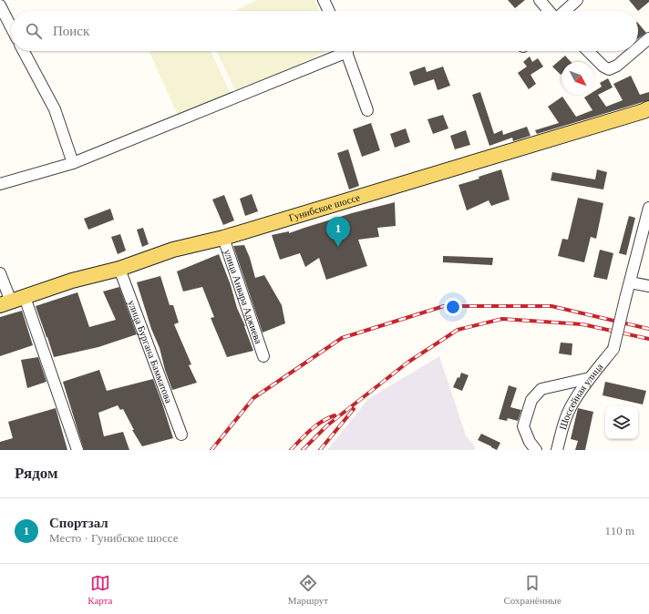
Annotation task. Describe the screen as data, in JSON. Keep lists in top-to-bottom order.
{
  "streets": {
    "main road": ["Гунибское шоссе"],
    "street": ["улица Анвара Аджиева", "улица Бургана Бамматова", "Шоссейная улица"]
  },
  "crossings": [
    ["Гунибское шоссе", "улица Анвара Аджиева"],
    ["Гунибское шоссе", "улица Бургана Бамматова"]
  ],
  "north": "bottom right",
  "page": {
    "search": "Поиск",
    "pins": "1",
    "heading": "Рядом",
    "list": [
      {
        "mark": "1",
        "name": "Спортзал",
        "note": "Место · Гунибское шоссе",
        "value": "110 m"
      }
    ],
    "nav": ["Карта", "Маршрут", "Сохранённые"]
  }
}
